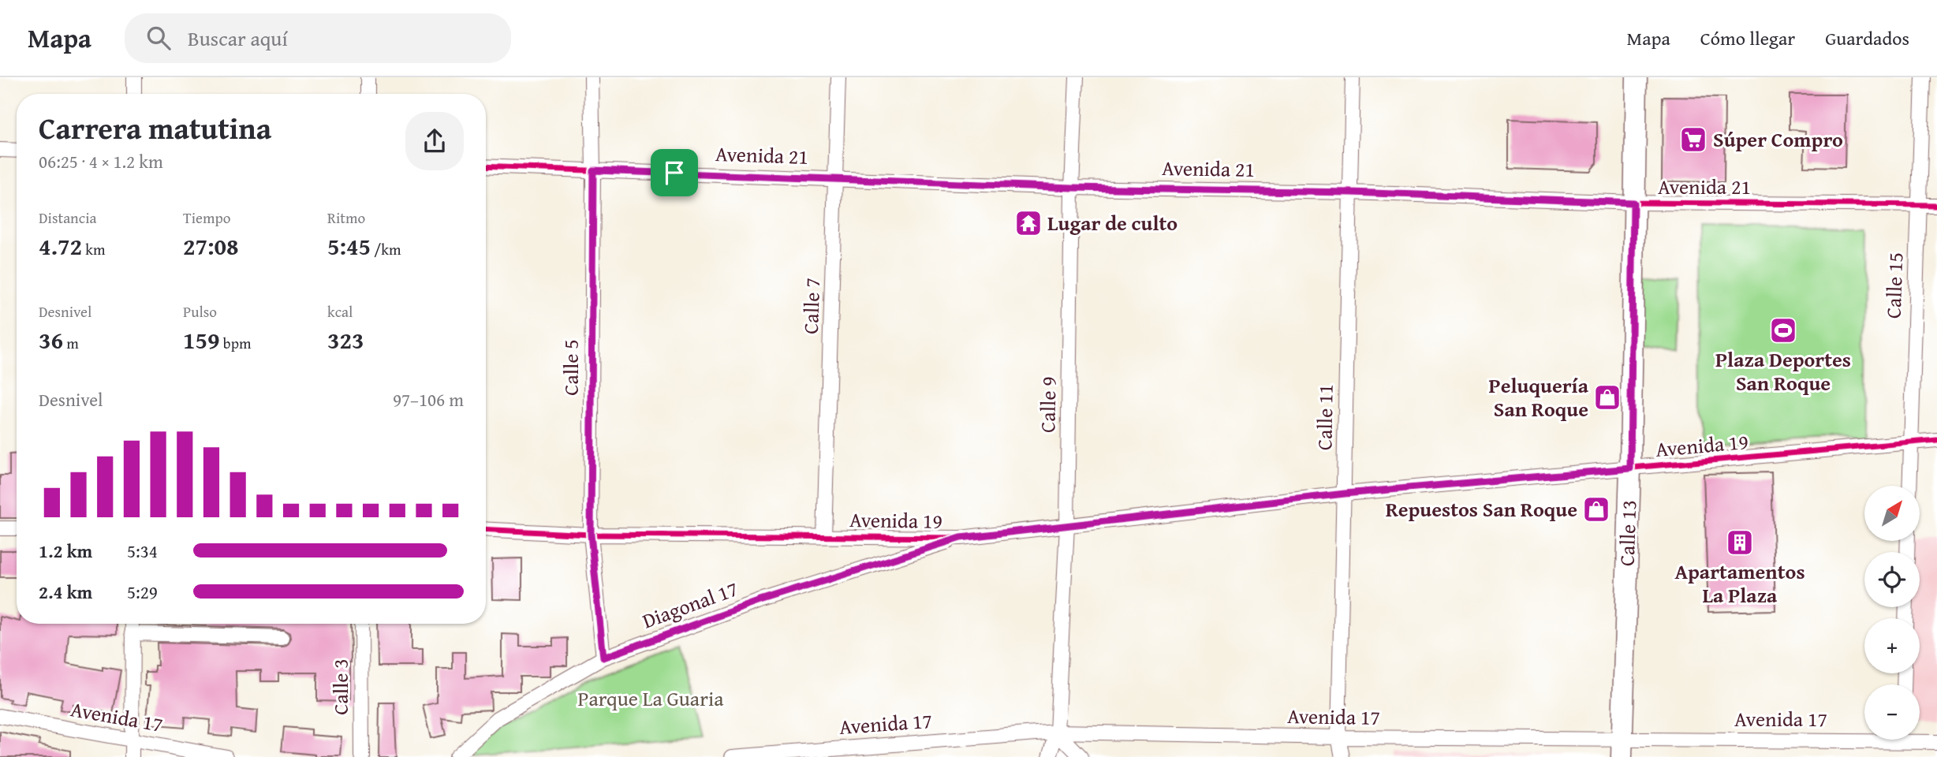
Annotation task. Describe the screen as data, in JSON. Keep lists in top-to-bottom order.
{
  "streets": {
    "street": [
      "Avenida 21",
      "Calle 15",
      "Calle 7",
      "Calle 5",
      "Calle 9",
      "Calle 11",
      "Avenida 19",
      "Calle 13",
      "Diagonal 17",
      "Calle 3",
      "Avenida 17"
    ]
  },
  "crossings": [
    ["Avenida 21", "Calle 15"],
    ["Avenida 21", "Calle 7"],
    ["Avenida 21", "Calle 5"],
    ["Avenida 21", "Calle 9"],
    ["Avenida 21", "Calle 11"],
    ["Avenida 21", "Calle 13"],
    ["Calle 15", "Avenida 19"],
    ["Calle 7", "Avenida 19"],
    ["Calle 5", "Avenida 19"],
    ["Calle 5", "Diagonal 17"],
    ["Calle 9", "Avenida 19"],
    ["Calle 9", "Avenida 17"],
    ["Calle 11", "Avenida 19"],
    ["Calle 11", "Avenida 17"],
    ["Avenida 19", "Calle 13"],
    ["Avenida 19", "Diagonal 17"],
    ["Calle 13", "Avenida 17"]
  ],
  "parks": ["Parque La Guaria"],
  "places": {
    "supermarket": ["Súper Compro"],
    "temple": ["Lugar de culto"],
    "sports": ["Plaza Deportes San Roque"],
    "shop": ["Peluquería San Roque", "Repuestos San Roque"],
    "building": ["Apartamentos La Plaza"]
  },
  "north": "top right",
  "page": {
    "header": "Mapa",
    "search": "Buscar aquí",
    "nav": ["Mapa", "Cómo llegar", "Guardados"],
    "heading": ["Carrera matutina", "06:25 · 4 × 1.2 km"],
    "stats": [
      ["Distancia", "4.72 km"],
      ["Tiempo", "27:08"],
      ["Ritmo", "5:45 /km"],
      ["Desnivel", "36 m"],
      ["Pulso", "159 bpm"],
      ["kcal", "323"]
    ],
    "chart": ["Desnivel", "97–106 m"],
    "map_buttons": ["+", "−"],
    "list": [
      {
        "name": "1.2 km",
        "note": "5:34"
      },
      {
        "name": "2.4 km",
        "note": "5:29"
      }
    ]
  }
}
